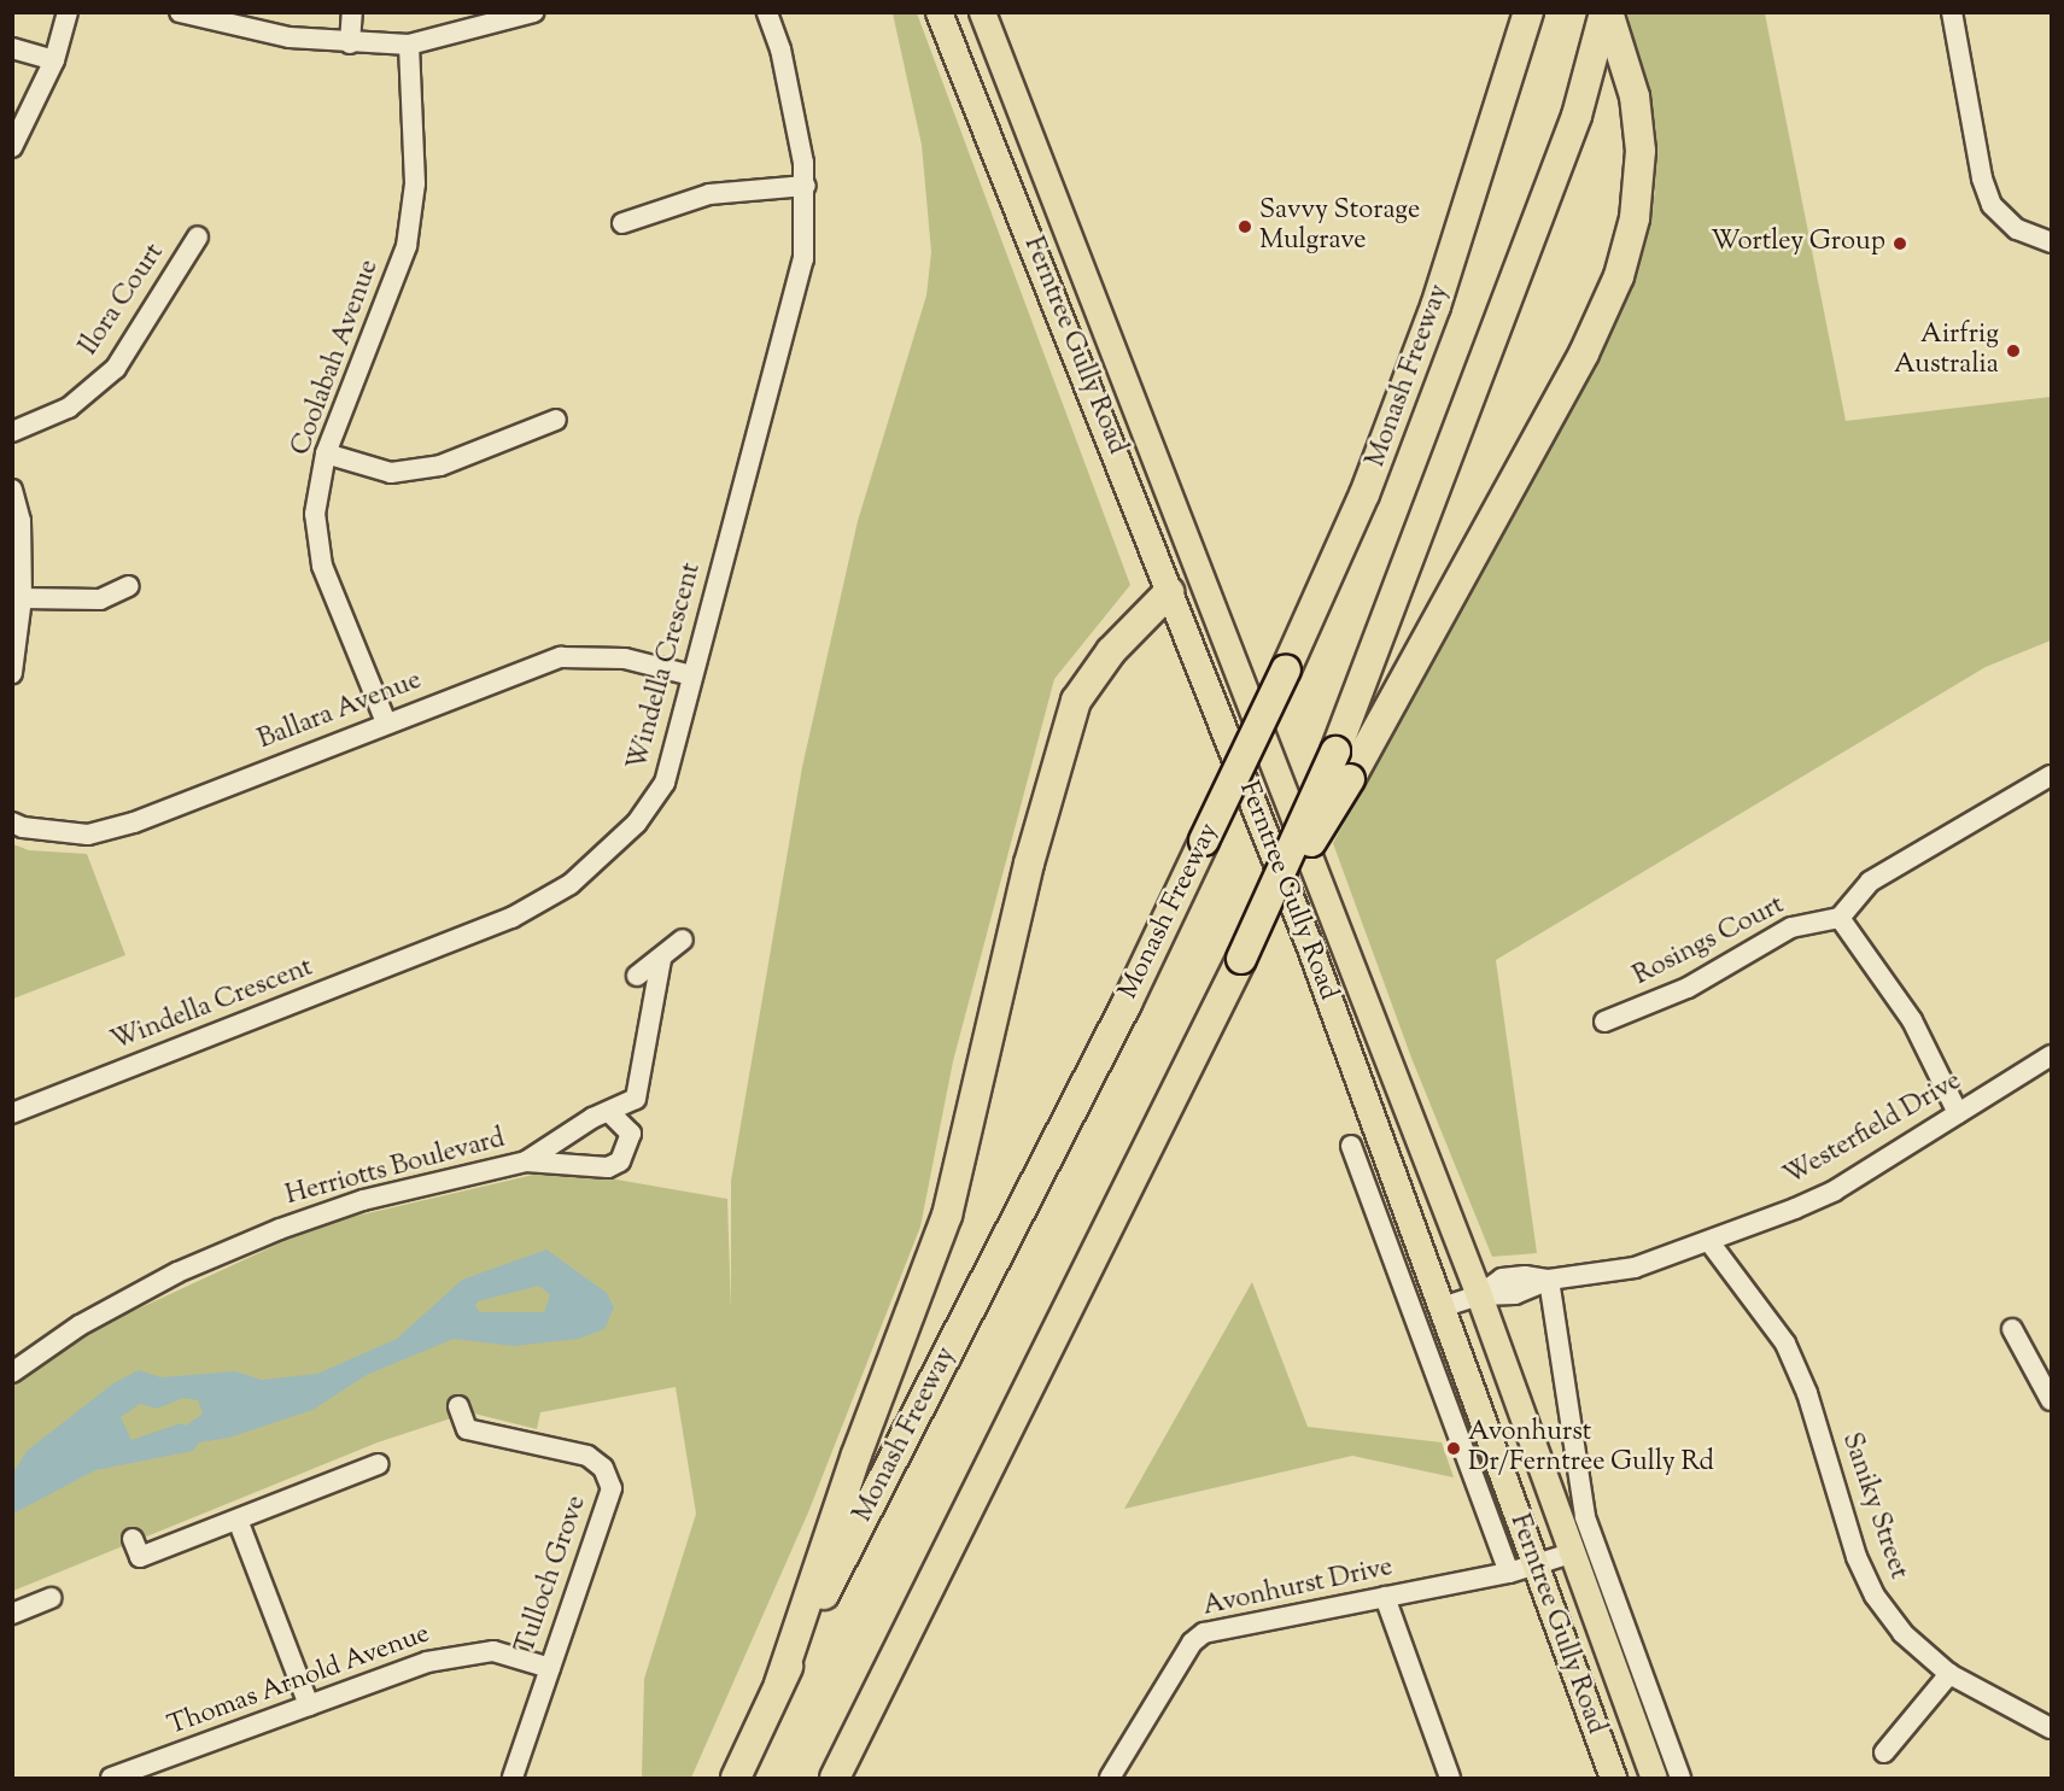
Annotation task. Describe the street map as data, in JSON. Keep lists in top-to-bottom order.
{
  "streets": {
    "highway": ["Monash Freeway"],
    "main road": ["Ferntree Gully Road"],
    "street": [
      "Ilora Court",
      "Coolabah Avenue",
      "Windella Crescent",
      "Ballara Avenue",
      "Rosings Court",
      "Westerfield Drive",
      "Herriotts Boulevard",
      "Saniky Street",
      "Tulloch Grove",
      "Avonhurst Drive",
      "Thomas Arnold Avenue"
    ]
  },
  "crossings": [
    ["Ferntree Gully Road", "Westerfield Drive"],
    ["Ferntree Gully Road", "Avonhurst Drive"],
    ["Coolabah Avenue", "Ballara Avenue"],
    ["Windella Crescent", "Ballara Avenue"],
    ["Westerfield Drive", "Saniky Street"],
    ["Tulloch Grove", "Thomas Arnold Avenue"]
  ],
  "places": [
    "Savvy Storage Mulgrave",
    "Wortley Group",
    "Airfrig Australia",
    "Avonhurst Dr/Ferntree Gully Rd"
  ]
}
